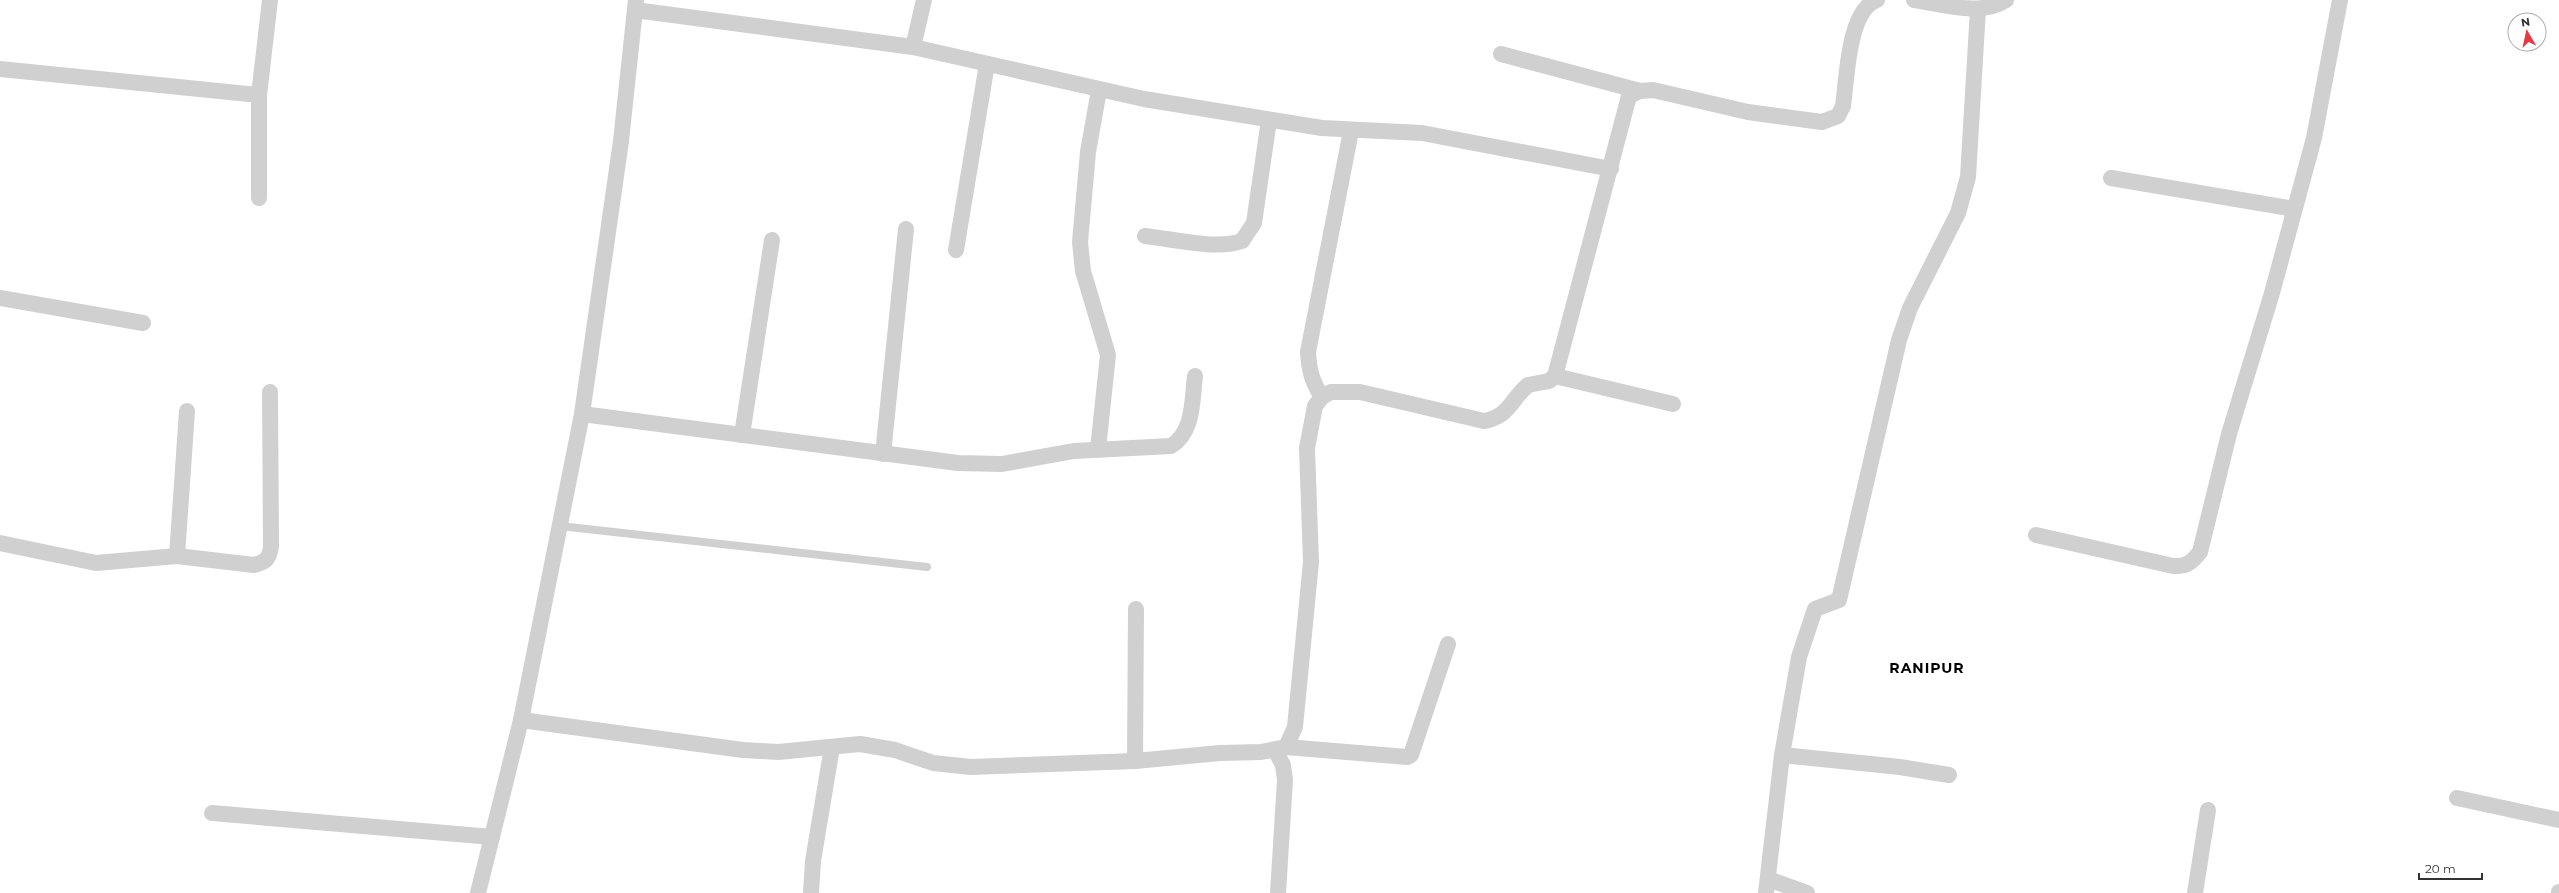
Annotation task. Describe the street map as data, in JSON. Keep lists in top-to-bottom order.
{
  "districts": ["RANIPUR"],
  "scale_bar": "20 m",
  "north": "top"
}
